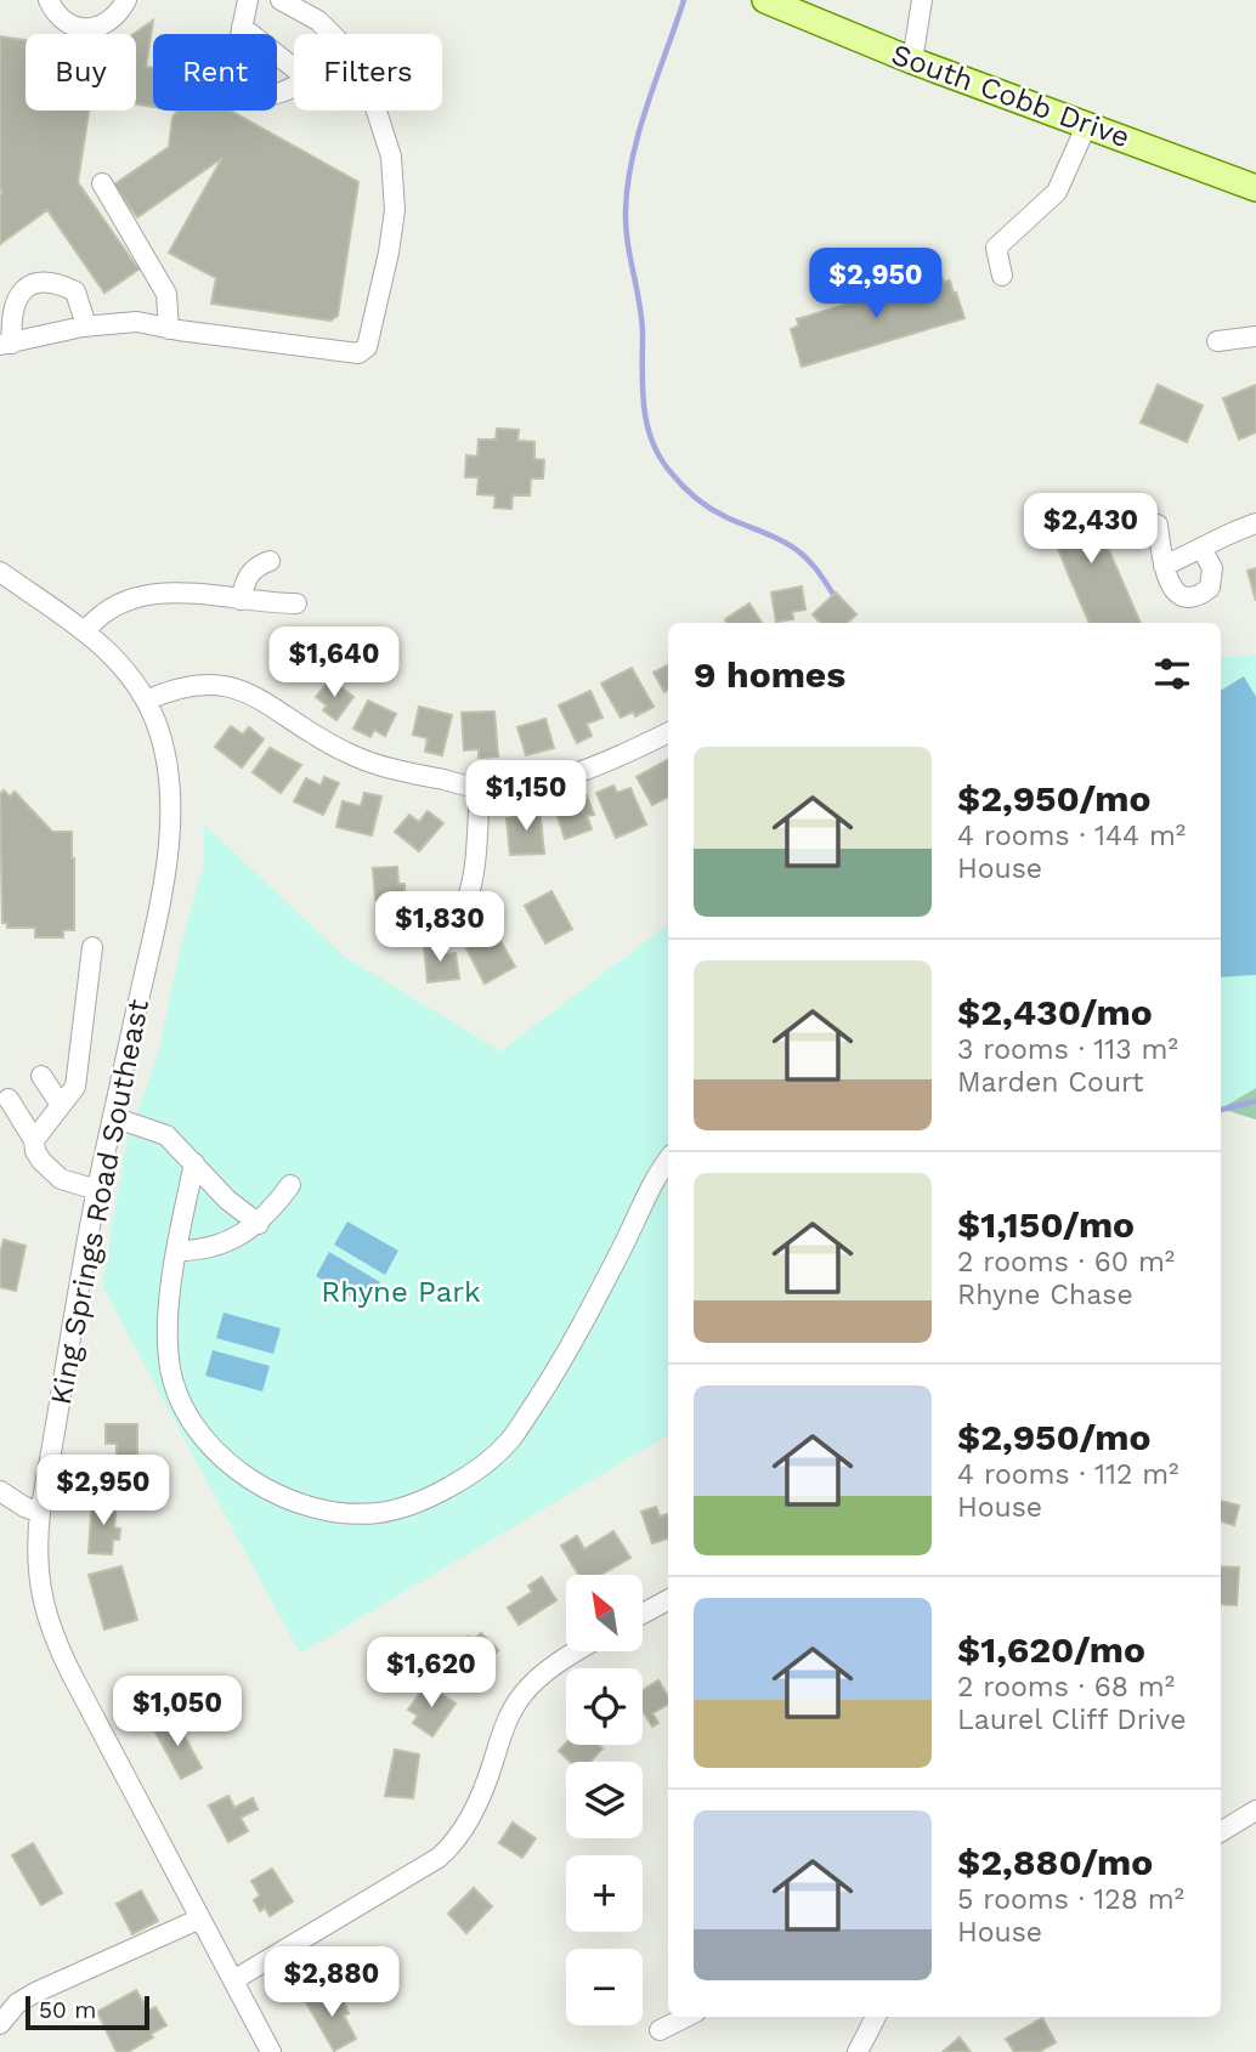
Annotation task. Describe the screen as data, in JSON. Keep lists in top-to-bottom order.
{
  "streets": {
    "main road": ["South Cobb Drive"],
    "street": ["King Springs Road Southeast"]
  },
  "parks": ["Rhyne Park"],
  "scale_bar": "50 m",
  "north": "top left",
  "page": {
    "chip": ["Buy", "Rent", "Filters"],
    "price": [
      "$2,950",
      "$2,430",
      "$1,640",
      "$1,150",
      "$1,830",
      "$2,950",
      "$1,620",
      "$1,050",
      "$2,880"
    ],
    "heading": "9 homes",
    "list": [
      {
        "name": "$2,950/mo",
        "note": "4 rooms · 144 m² · House"
      },
      {
        "name": "$2,430/mo",
        "note": "3 rooms · 113 m² · Marden Court"
      },
      {
        "name": "$1,150/mo",
        "note": "2 rooms · 60 m² · Rhyne Chase"
      },
      {
        "name": "$2,950/mo",
        "note": "4 rooms · 112 m² · House"
      },
      {
        "name": "$1,620/mo",
        "note": "2 rooms · 68 m² · Laurel Cliff Drive"
      },
      {
        "name": "$2,880/mo",
        "note": "5 rooms · 128 m² · House"
      }
    ],
    "map_buttons": ["+", "−"],
    "scale": "50 m"
  }
}
